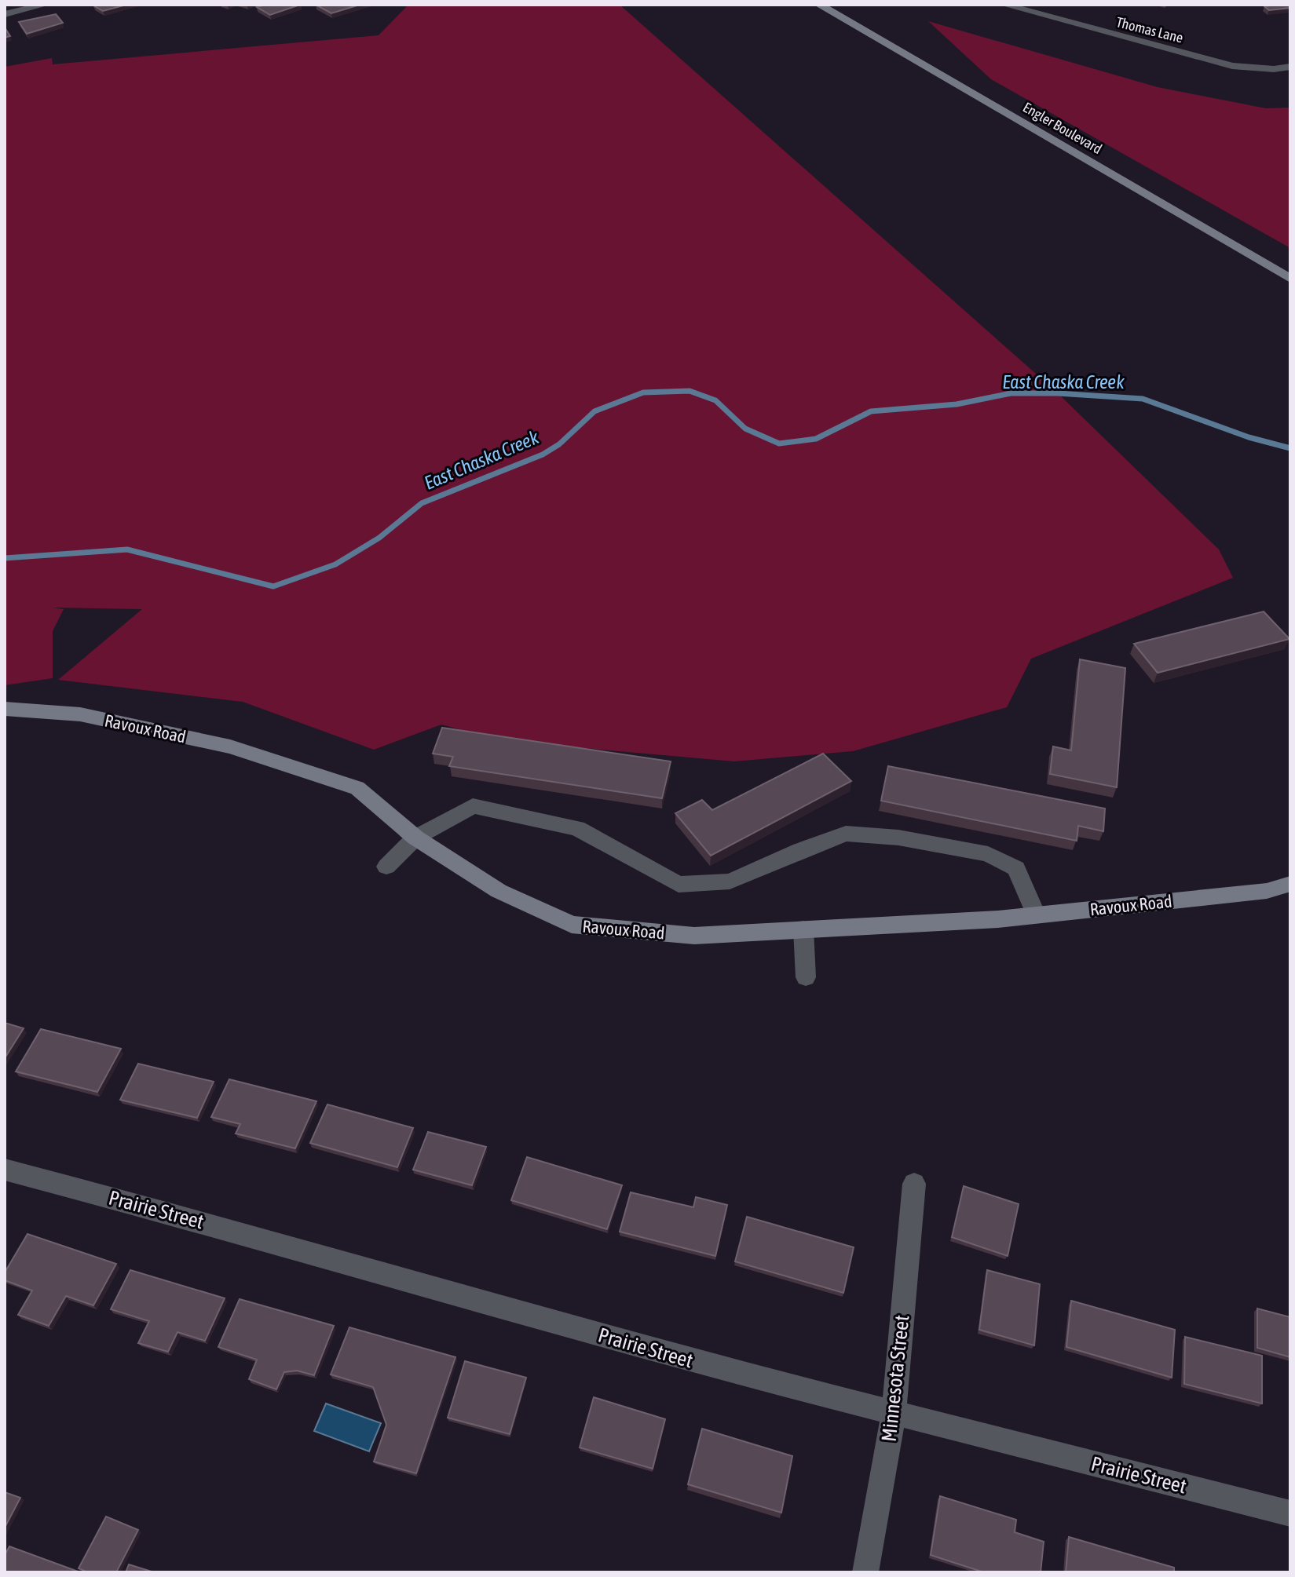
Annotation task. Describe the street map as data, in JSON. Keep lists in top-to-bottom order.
{
  "streets": {
    "street": [
      "Thomas Lane",
      "Engler Boulevard",
      "Ravoux Road",
      "Prairie Street",
      "Minnesota Street"
    ]
  },
  "crossings": [
    ["Prairie Street", "Minnesota Street"]
  ],
  "water": ["East Chaska Creek"]
}
